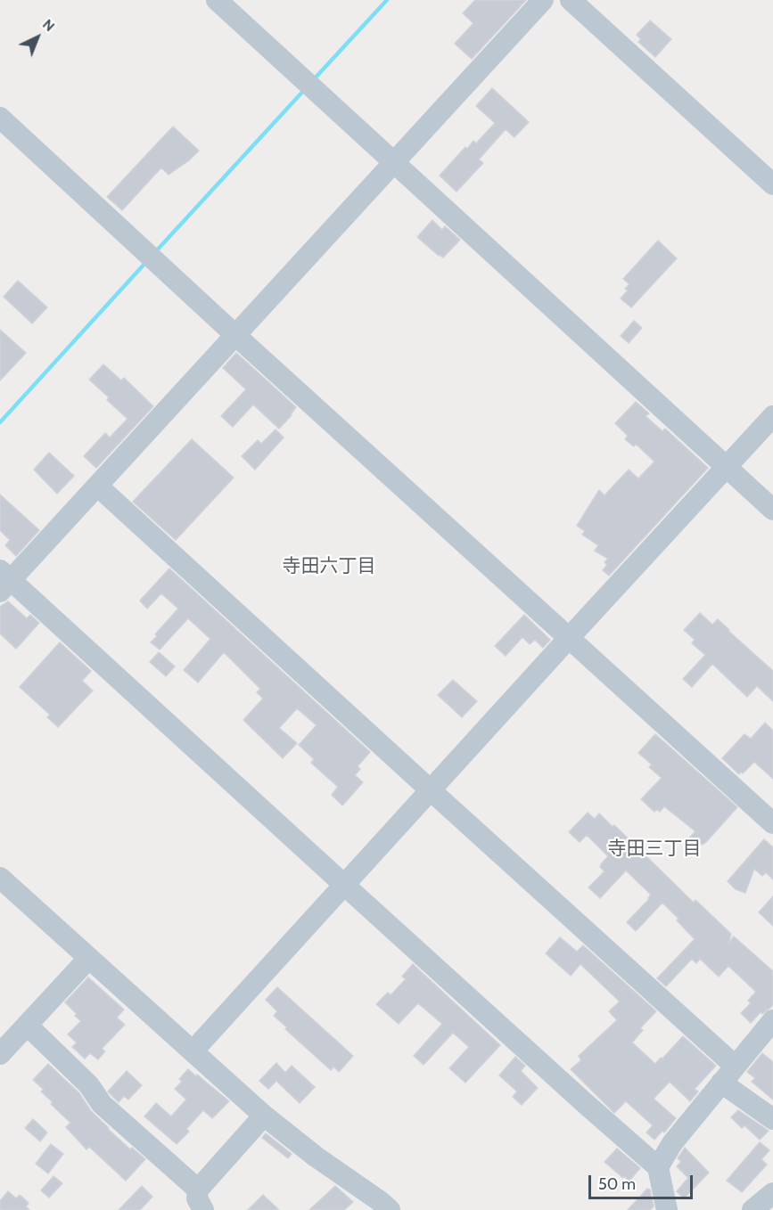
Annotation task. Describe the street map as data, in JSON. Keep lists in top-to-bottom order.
{
  "districts": ["寺田六丁目", "寺田三丁目"],
  "scale_bar": "50 m",
  "north": "top right"
}
